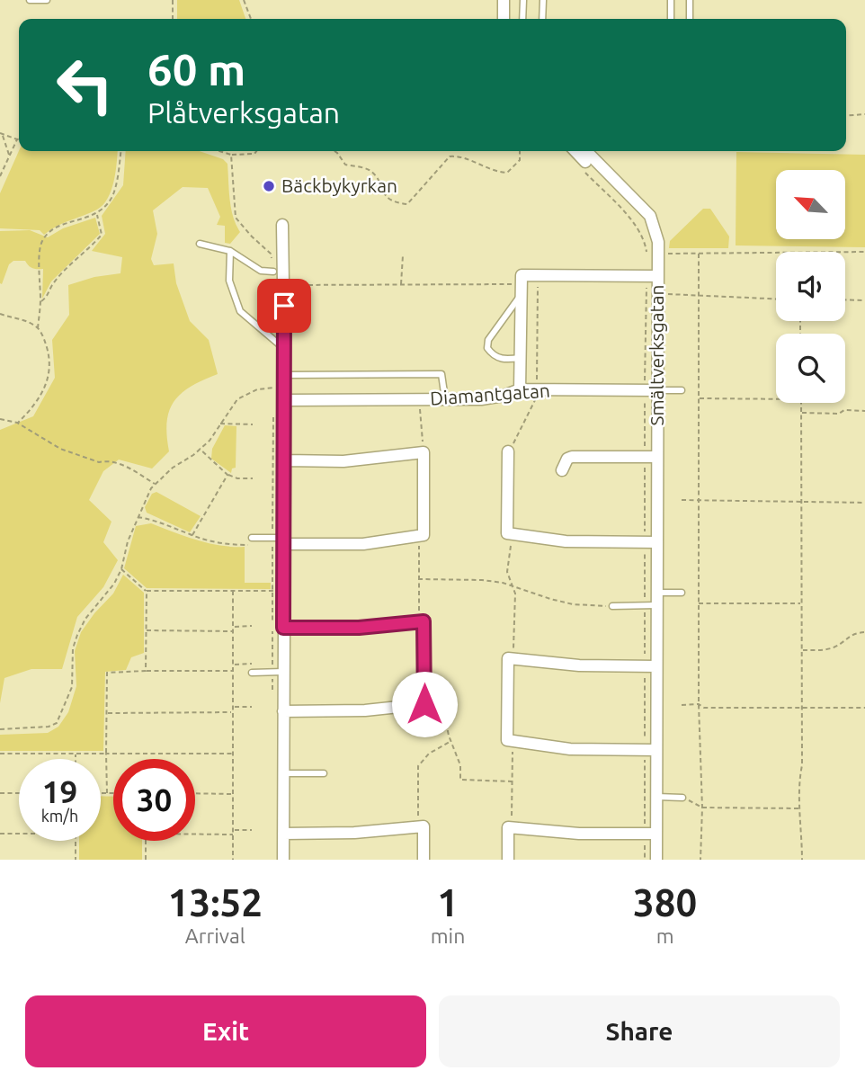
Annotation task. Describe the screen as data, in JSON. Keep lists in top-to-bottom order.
{
  "streets": {
    "street": ["Smältverksgatan", "Diamantgatan"]
  },
  "crossings": [
    ["Smältverksgatan", "Diamantgatan"]
  ],
  "places": ["Bäckbykyrkan"],
  "north": "top left",
  "page": {
    "turn": ["60 m", "Plåtverksgatan"],
    "speed": "19 km/h",
    "limit": "30",
    "eta": [
      "13:52",
      "Arrival",
      "1",
      "min",
      "380",
      "m"
    ],
    "buttons": ["Exit", "Share"]
  }
}
